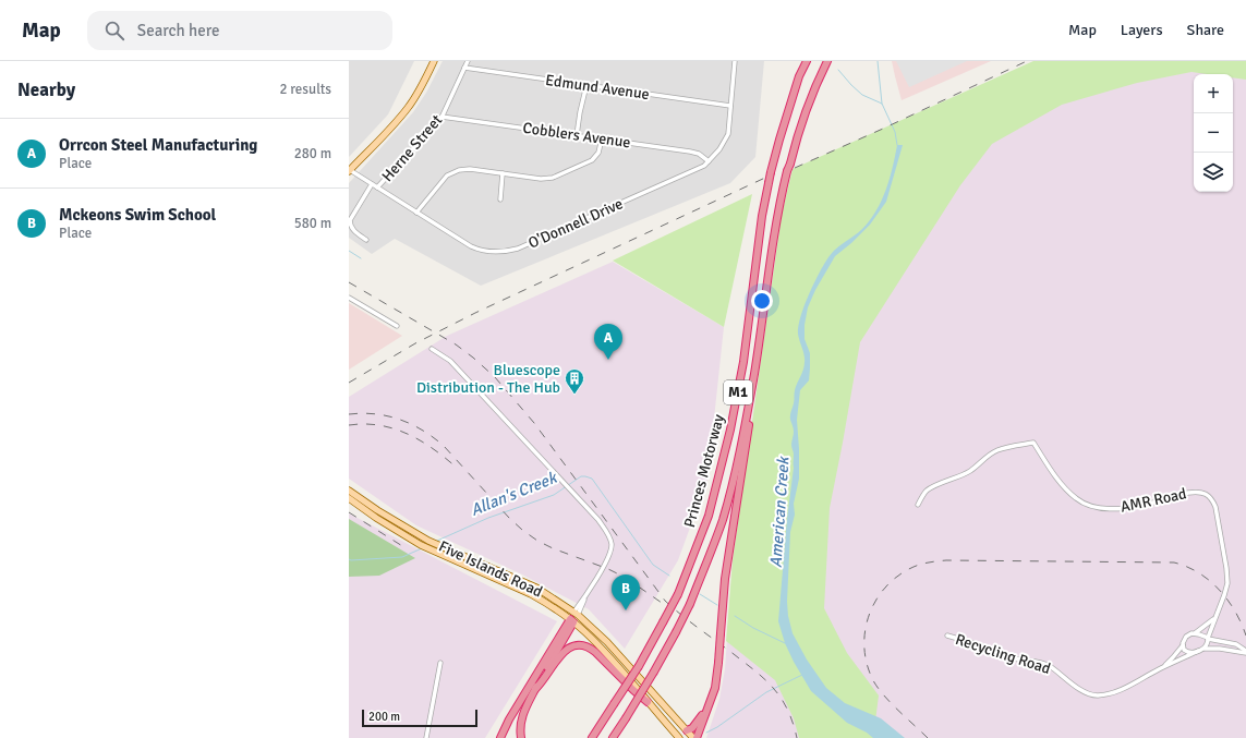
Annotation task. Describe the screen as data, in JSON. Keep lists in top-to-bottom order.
{
  "streets": {
    "highway": ["M1", "Princes Motorway"],
    "main road": ["Five Islands Road"],
    "street": [
      "Edmund Avenue",
      "Cobblers Avenue",
      "Herne Street",
      "O'Donnell Drive",
      "AMR Road",
      "Recycling Road"
    ]
  },
  "crossings": [
    ["Edmund Avenue", "Herne Street"],
    ["Edmund Avenue", "O'Donnell Drive"],
    ["Cobblers Avenue", "Herne Street"],
    ["Cobblers Avenue", "O'Donnell Drive"],
    ["Herne Street", "O'Donnell Drive"],
    ["AMR Road", "Recycling Road"]
  ],
  "water": ["Allan's Creek", "American Creek"],
  "places": {
    "building": ["Bluescope Distribution - The Hub"]
  },
  "scale_bar": "200 m",
  "page": {
    "header": "Map",
    "search": "Search here",
    "nav": ["Map", "Layers", "Share"],
    "heading": ["Nearby", "2 results"],
    "map_buttons": ["+", "−"],
    "list": [
      {
        "mark": "A",
        "name": "Orrcon Steel Manufacturing",
        "note": "Place",
        "value": "280 m"
      },
      {
        "mark": "B",
        "name": "Mckeons Swim School",
        "note": "Place",
        "value": "580 m"
      }
    ],
    "pins": ["A", "B"],
    "scale": "200 m"
  }
}
